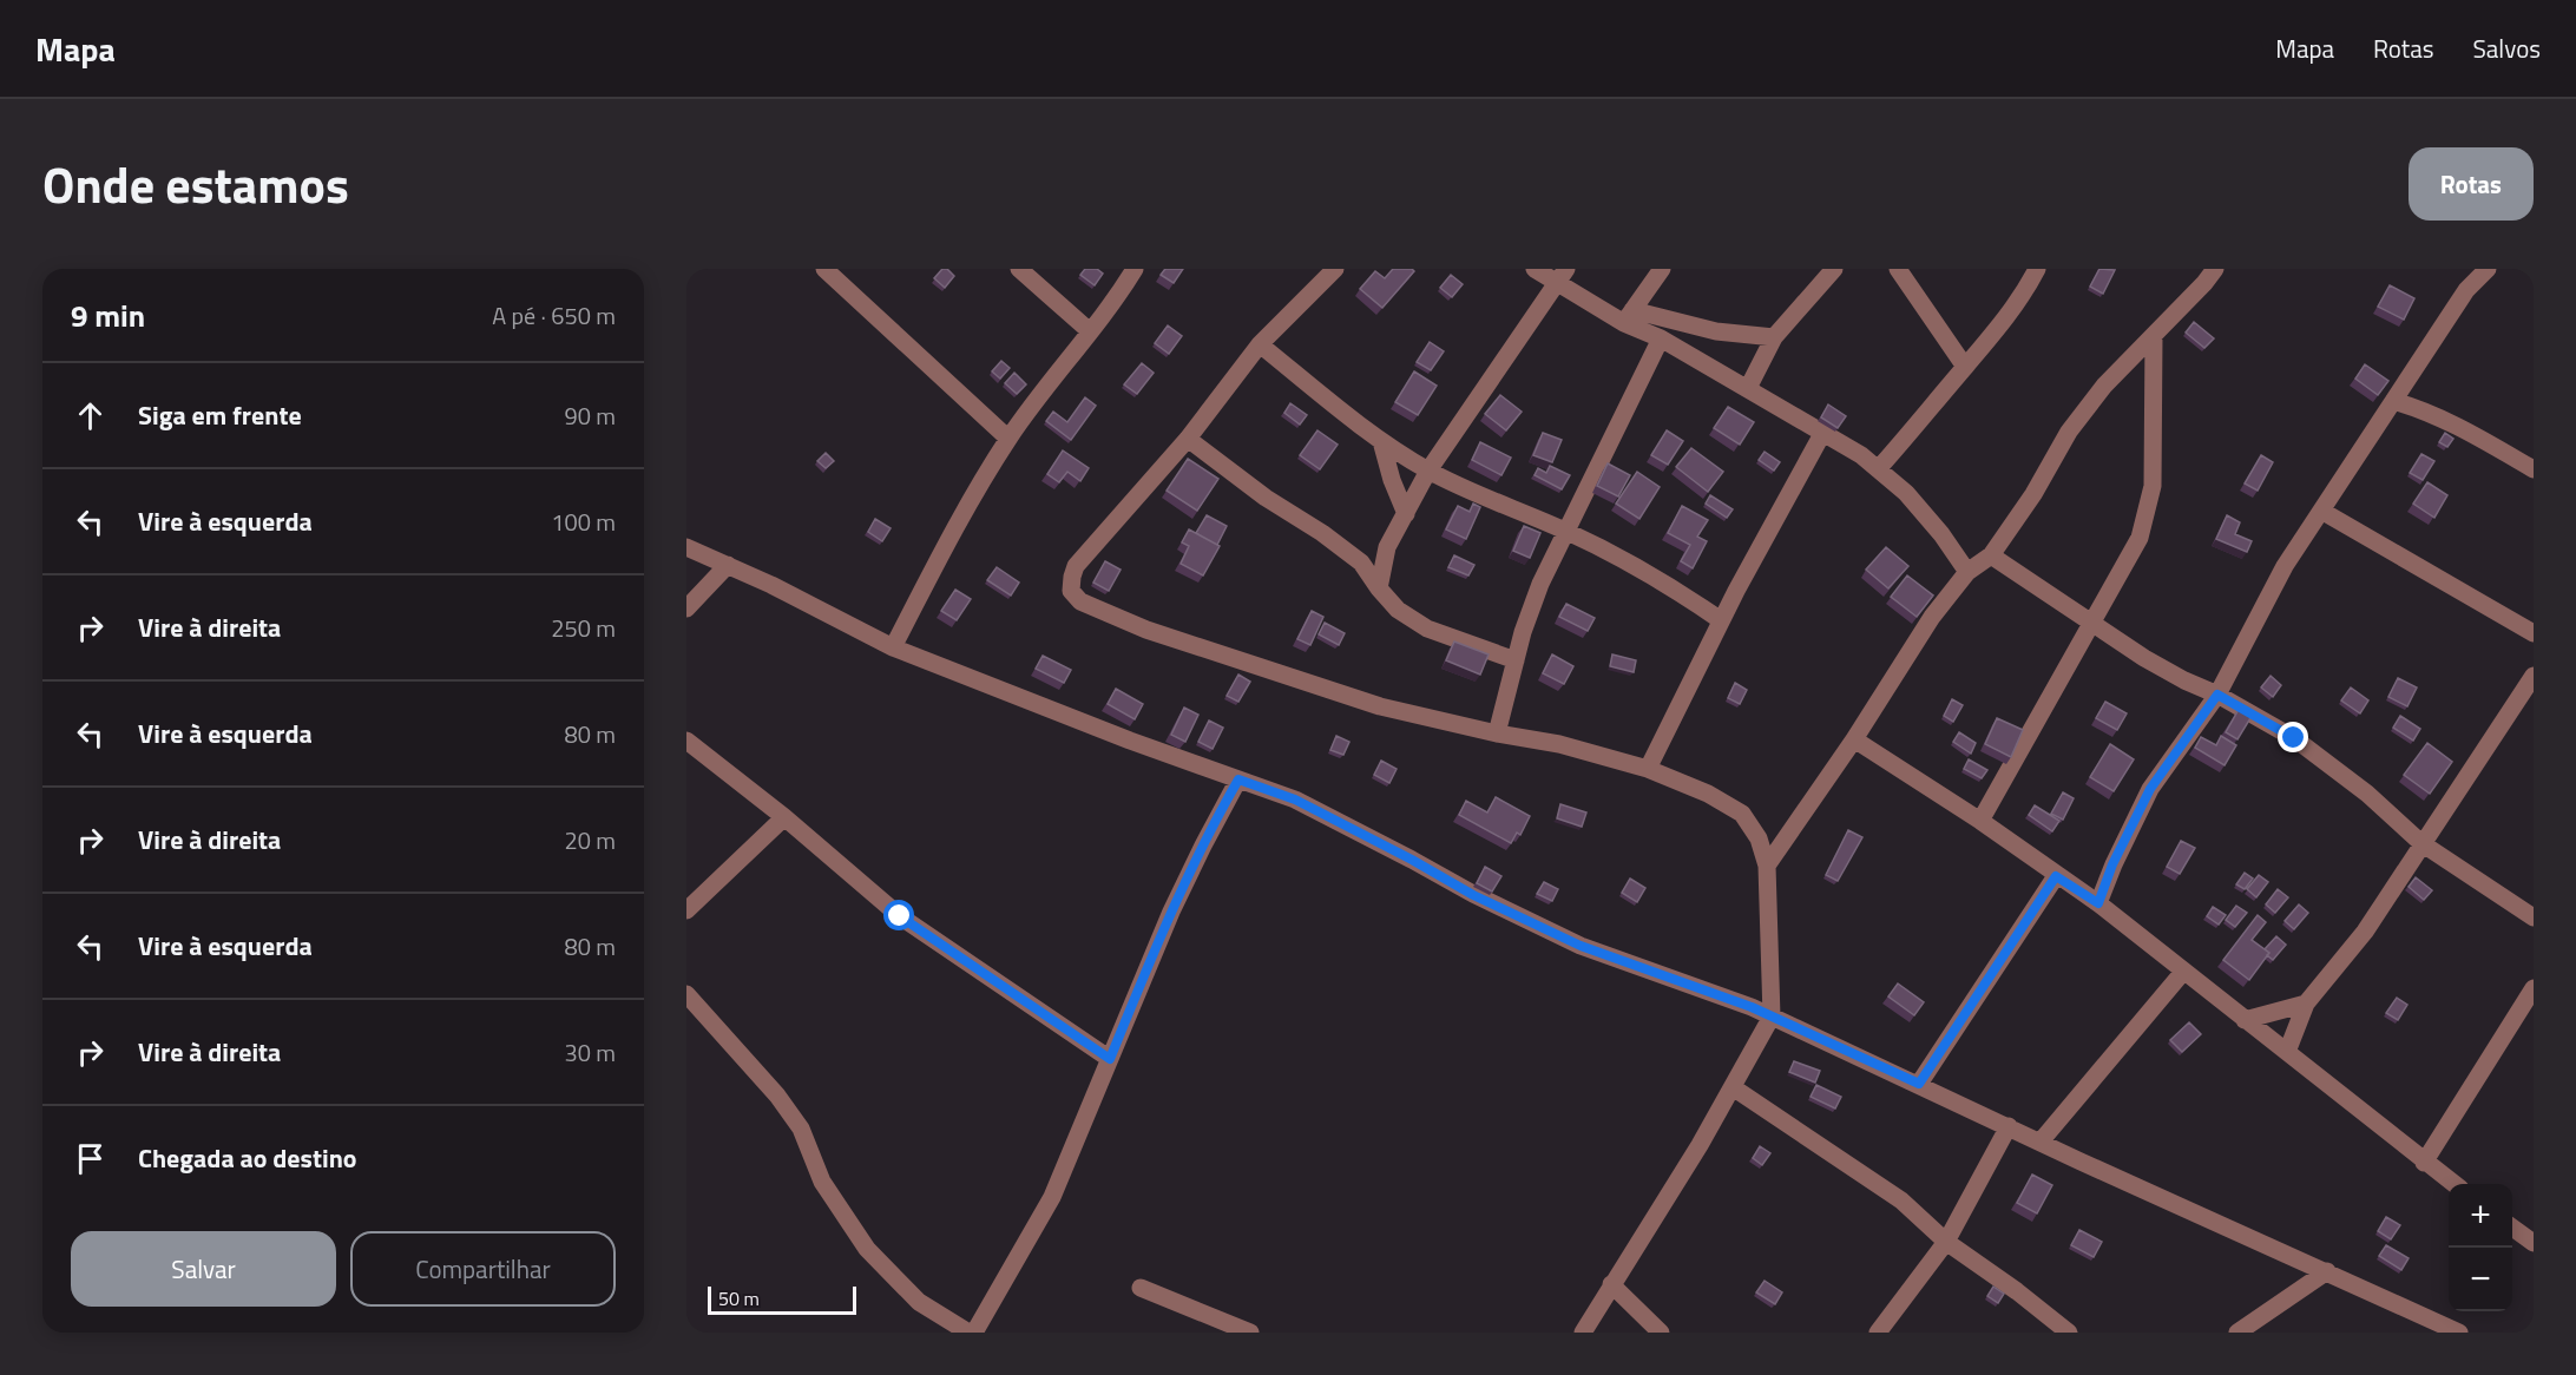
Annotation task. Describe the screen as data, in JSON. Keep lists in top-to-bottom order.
{
  "scale_bar": "50 m",
  "page": {
    "header": "Mapa",
    "nav": ["Mapa", "Rotas", "Salvos"],
    "title": "Onde estamos",
    "buttons": [
      "Rotas",
      ["Salvar", "Compartilhar"]
    ],
    "heading": ["9 min", "A pé · 650 m"],
    "list": [
      ["Siga em frente", "90 m"],
      ["Vire à esquerda", "100 m"],
      ["Vire à direita", "250 m"],
      ["Vire à esquerda", "80 m"],
      ["Vire à direita", "20 m"],
      ["Vire à esquerda", "80 m"],
      ["Vire à direita", "30 m"],
      "Chegada ao destino"
    ],
    "map_buttons": ["+", "−"],
    "scale": "50 m"
  }
}
